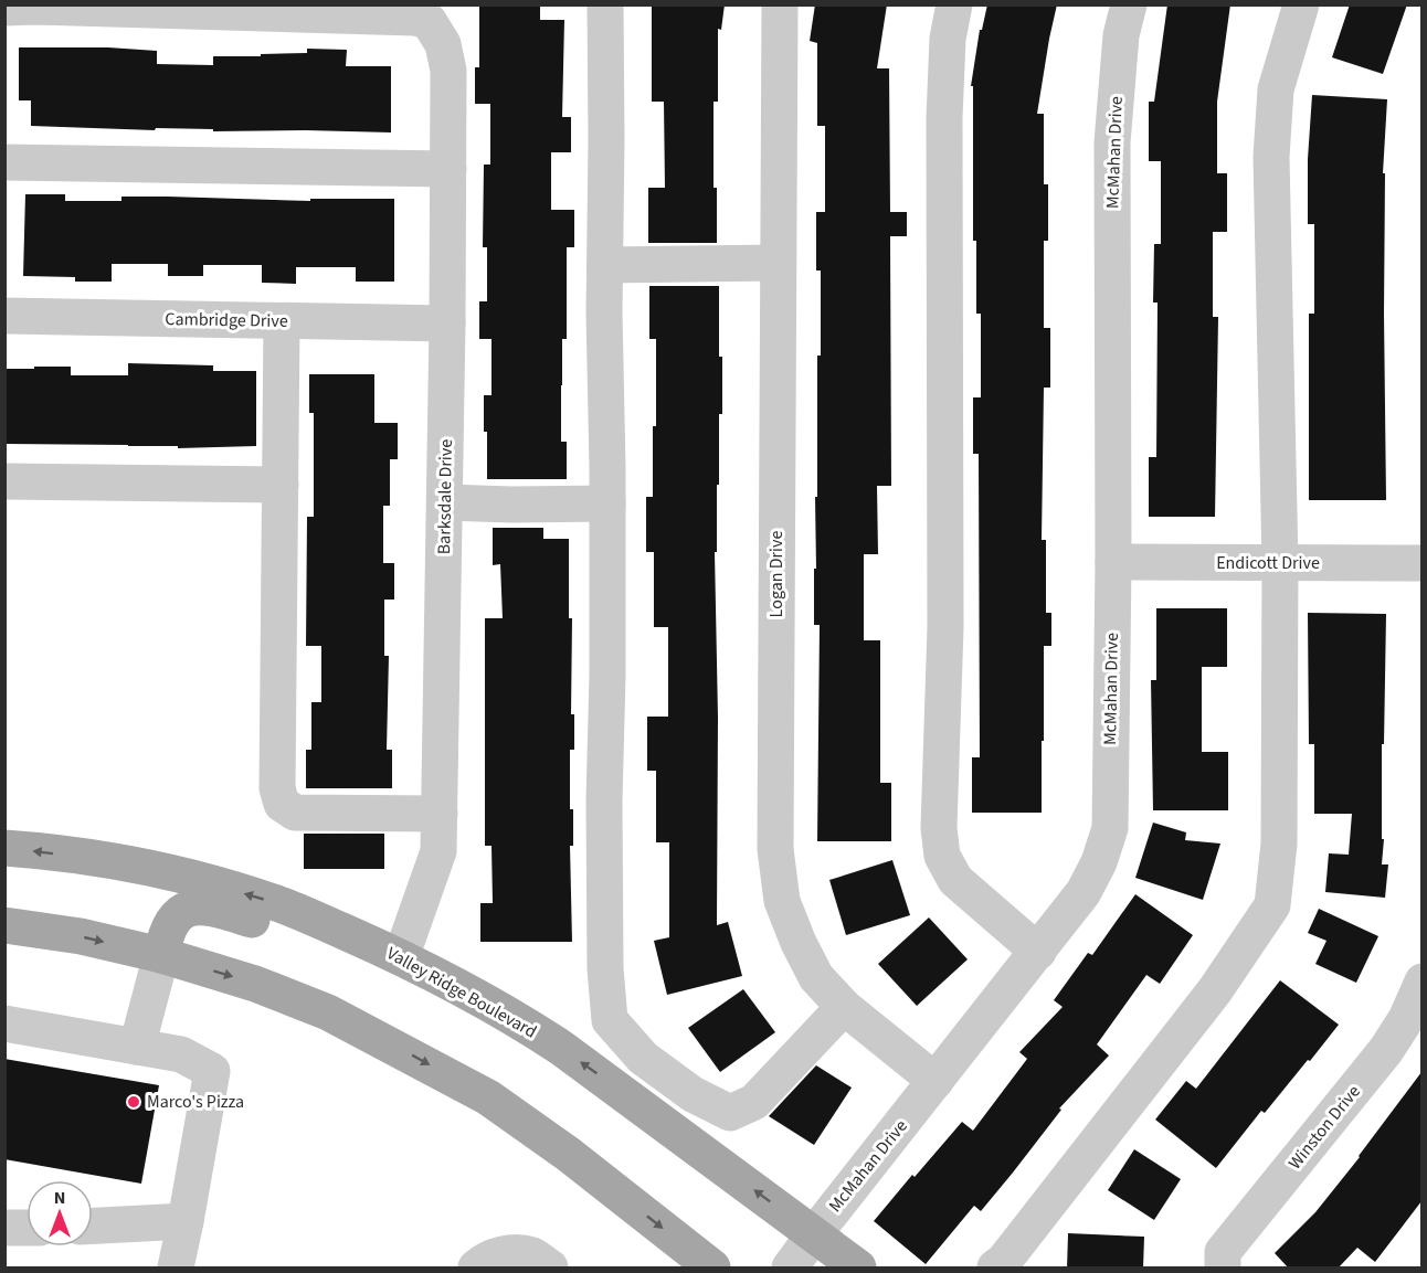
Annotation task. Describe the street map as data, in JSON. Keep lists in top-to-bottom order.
{
  "streets": {
    "main road": ["Valley Ridge Boulevard"],
    "street": [
      "McMahan Drive",
      "Cambridge Drive",
      "Barksdale Drive",
      "Endicott Drive",
      "Logan Drive",
      "Winston Drive"
    ]
  },
  "crossings": [
    ["McMahan Drive", "Endicott Drive"],
    ["McMahan Drive", "Logan Drive"],
    ["McMahan Drive", "Valley Ridge Boulevard"],
    ["Cambridge Drive", "Barksdale Drive"],
    ["Barksdale Drive", "Valley Ridge Boulevard"]
  ],
  "places": ["Marco's Pizza"],
  "north": "top"
}
